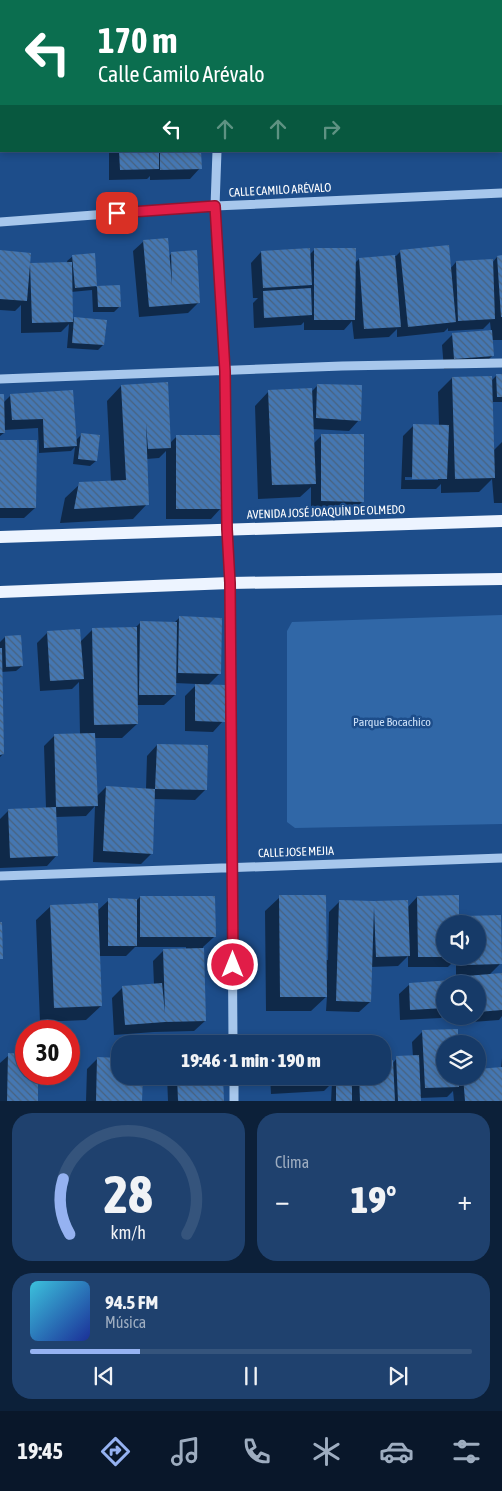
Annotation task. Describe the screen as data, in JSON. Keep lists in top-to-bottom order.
{
  "streets": {
    "main road": ["AVENIDA JOSÉ JOAQUÍN DE OLMEDO"],
    "street": ["CALLE CAMILO ARÉVALO", "CALLE JOSE MEJIA"]
  },
  "parks": ["Parque Bocachico"],
  "page": {
    "turn": ["170 m", "Calle Camilo Arévalo"],
    "limit": "30",
    "trip": "19:46 · 1 min · 190 m",
    "tile": "Clima",
    "heat": ["−", "19°", "+"],
    "song": ["94.5 FM", "Música"],
    "tabs": "19:45",
    "gauge": ["28", "km/h"]
  }
}
